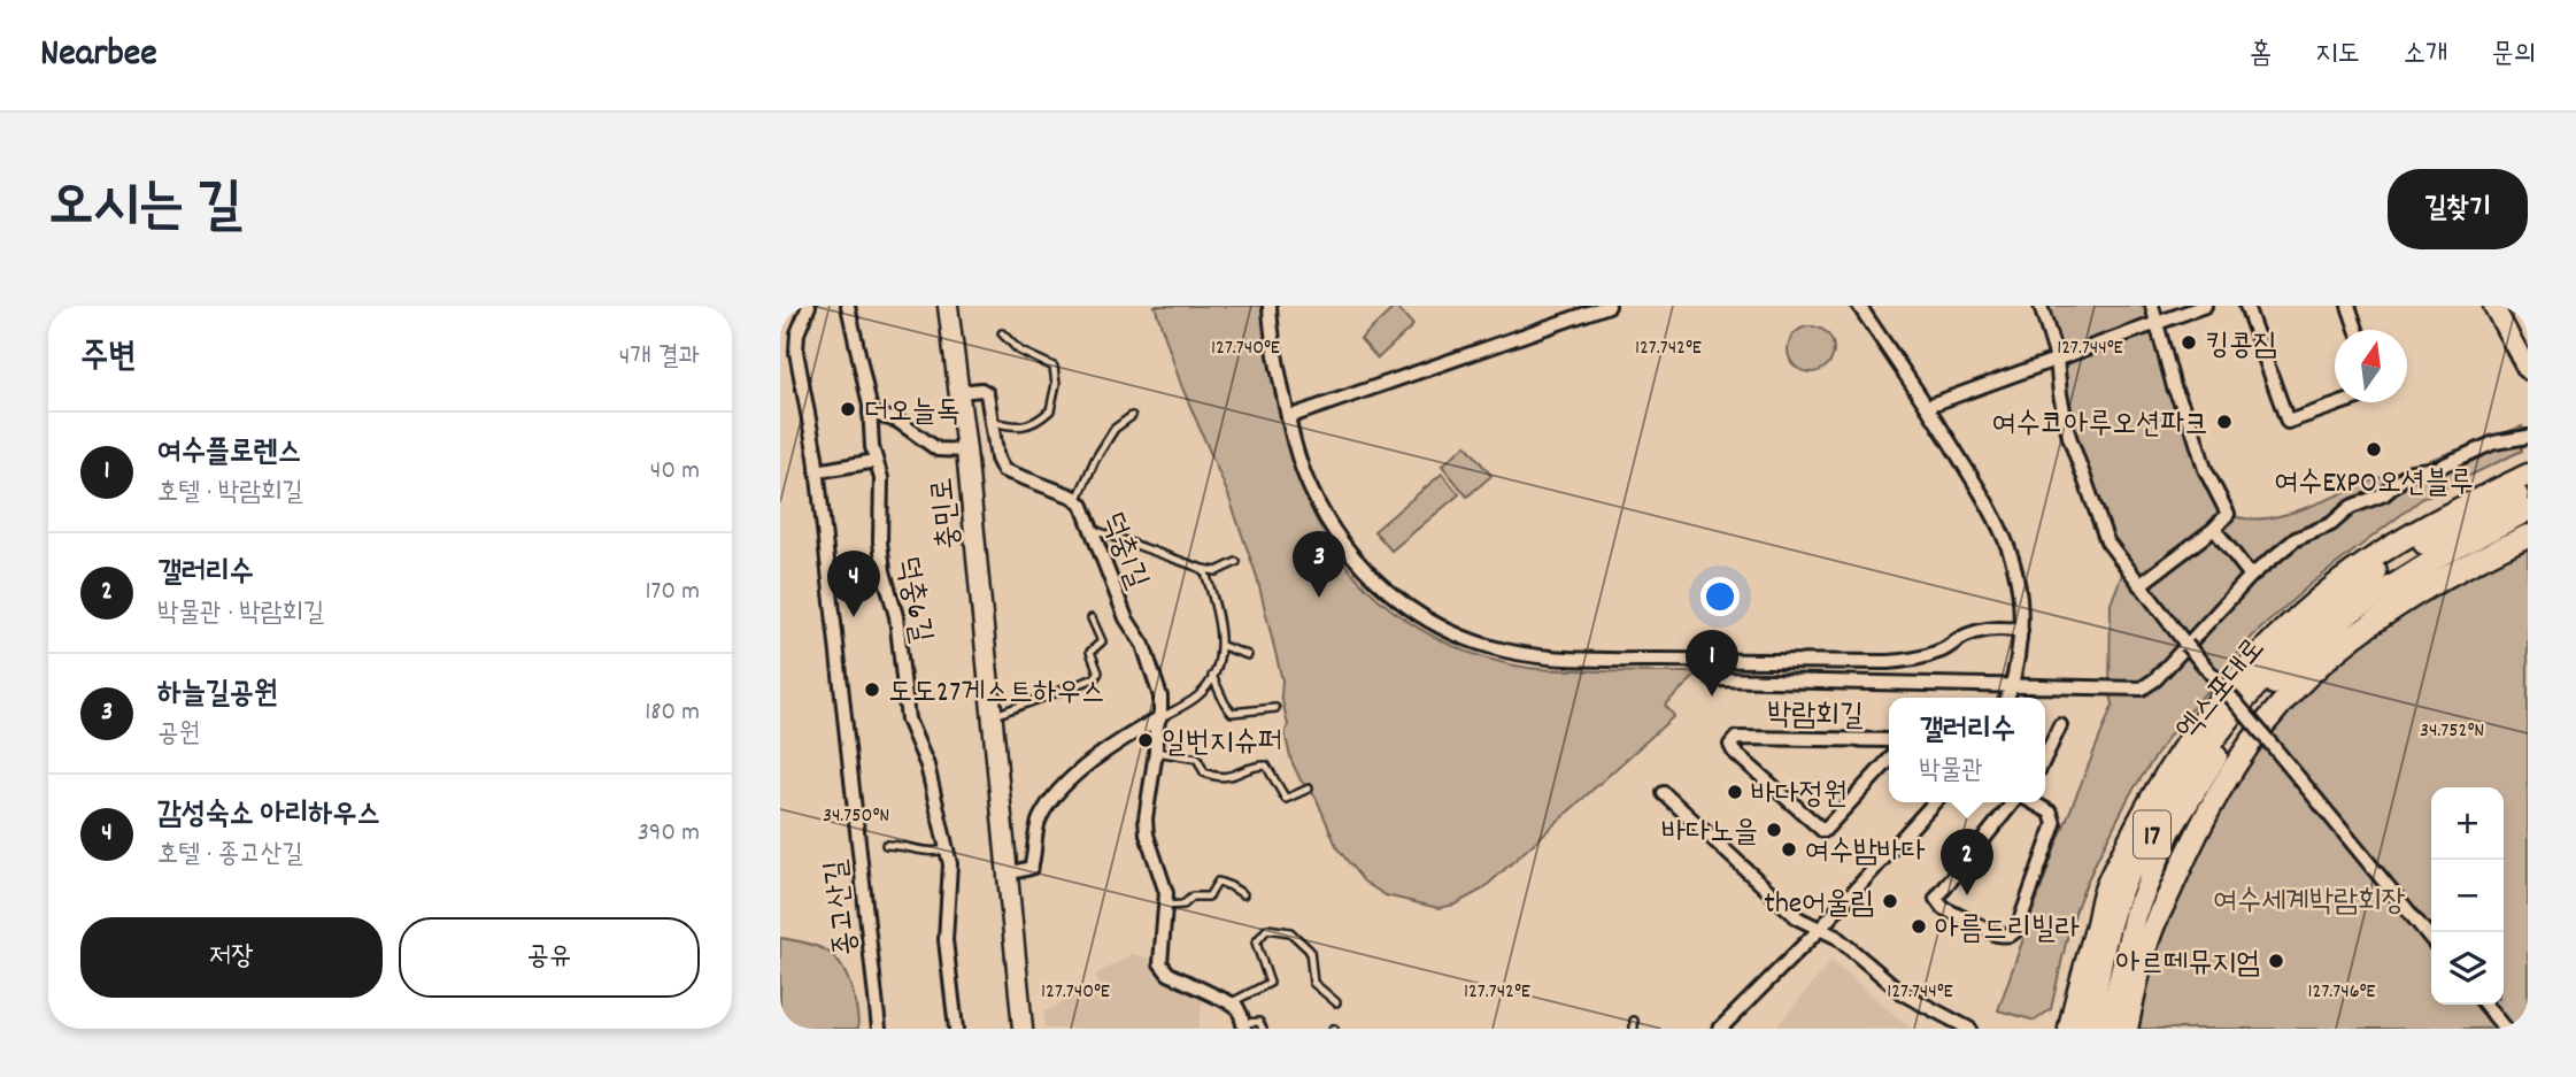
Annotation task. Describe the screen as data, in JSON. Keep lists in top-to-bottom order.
{
  "streets": {
    "main road": ["엑스포대로", "17"],
    "street": [
      "충민로",
      "덕충1길",
      "덕충6길",
      "박람회길",
      "종고산길"
    ]
  },
  "crossings": [
    ["충민로", "덕충1길"]
  ],
  "parks": ["여수세계박람회장"],
  "places": [
    "킹콩짐",
    "더오늘독",
    "여수코아루오션파크",
    "여수EXPO오션블루",
    "도도27게스트하우스",
    "일번지슈퍼",
    "바다정원",
    "바다노을",
    "여수밤바다",
    "the어울림",
    "아름드리빌라",
    "아르떼뮤지엄"
  ],
  "north": "top",
  "page": {
    "header": "Nearbee",
    "nav": [
      "홈",
      "지도",
      "소개",
      "문의"
    ],
    "title": "오시는 길",
    "buttons": [
      "길찾기",
      ["저장", "공유"]
    ],
    "heading": ["주변", "4개 결과"],
    "list": [
      {
        "mark": "1",
        "name": "여수플로렌스",
        "note": "호텔 · 박람회길",
        "value": "40 m"
      },
      {
        "mark": "2",
        "name": "갤러리수",
        "note": "박물관 · 박람회길",
        "value": "170 m"
      },
      {
        "mark": "3",
        "name": "하늘길공원",
        "note": "공원",
        "value": "180 m"
      },
      {
        "mark": "4",
        "name": "감성숙소 아리하우스",
        "note": "호텔 · 종고산길",
        "value": "390 m"
      }
    ],
    "pins": [
      "3",
      "4",
      "1",
      "2"
    ],
    "popup": ["갤러리수", "박물관"],
    "map_buttons": ["+", "−"]
  },
  "coordinates": [
    "127.740°E",
    "127.742°E",
    "127.744°E",
    "34.752°N",
    "34.750°N",
    "127.746°E"
  ]
}
